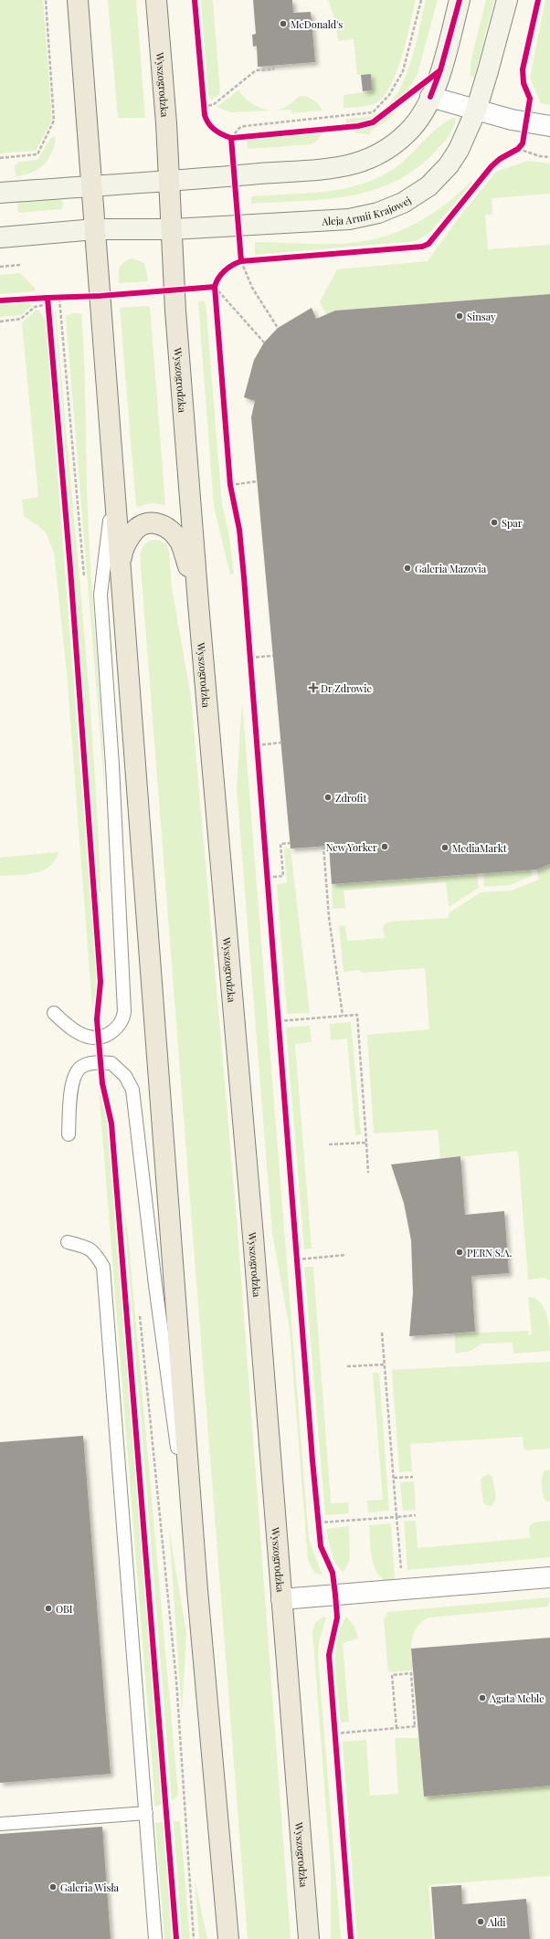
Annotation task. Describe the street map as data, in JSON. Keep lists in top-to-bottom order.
{
  "streets": {
    "main road": ["Wyszogrodzka"],
    "street": ["Aleja Armii Krajowej"]
  },
  "crossings": [
    ["Wyszogrodzka", "Aleja Armii Krajowej"]
  ],
  "places": {
    "other": [
      "McDonald's",
      "Sinsay",
      "Spar",
      "Galeria Mazovia",
      "Zdrofit",
      "New Yorker",
      "MediaMarkt",
      "PERN S.A.",
      "OBI",
      "Agata Meble",
      "Galeria Wisła",
      "Aldi"
    ],
    "health": ["Dr Zdrowie"]
  }
}
